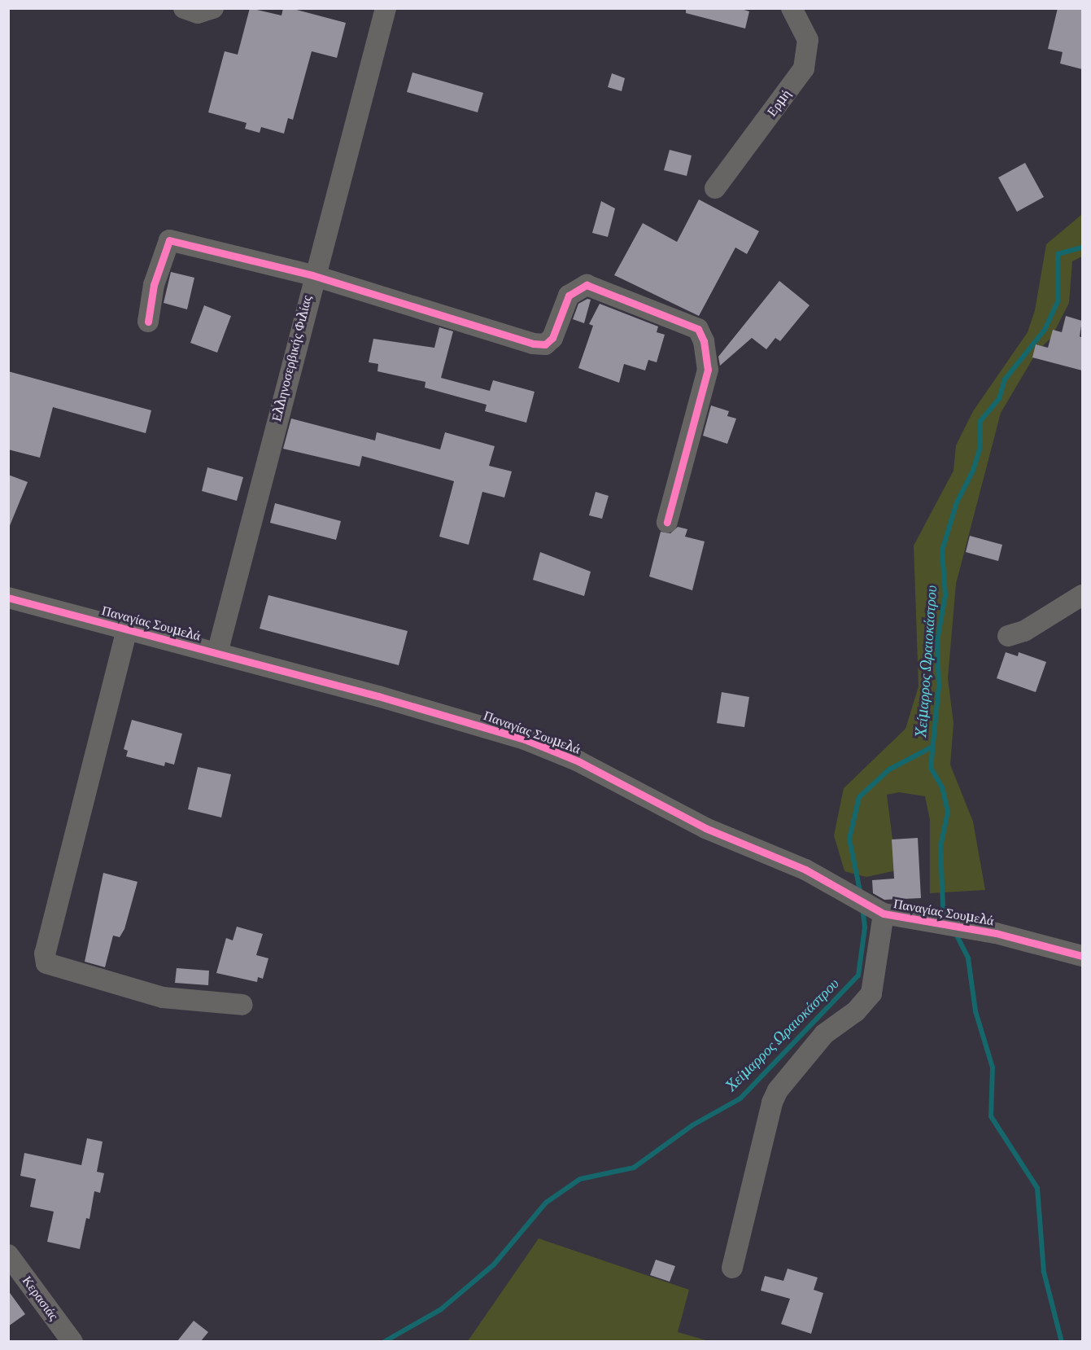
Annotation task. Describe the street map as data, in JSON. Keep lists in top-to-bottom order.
{
  "streets": {
    "street": [
      "Ερμή",
      "Ελληνοσερβικής Φιλίας",
      "Παναγίας Σουμελά",
      "Κερασιάς"
    ]
  },
  "crossings": [
    ["Ελληνοσερβικής Φιλίας", "Παναγίας Σουμελά"]
  ],
  "water": ["Χείμαρρος Ωραιοκάστρου"]
}
